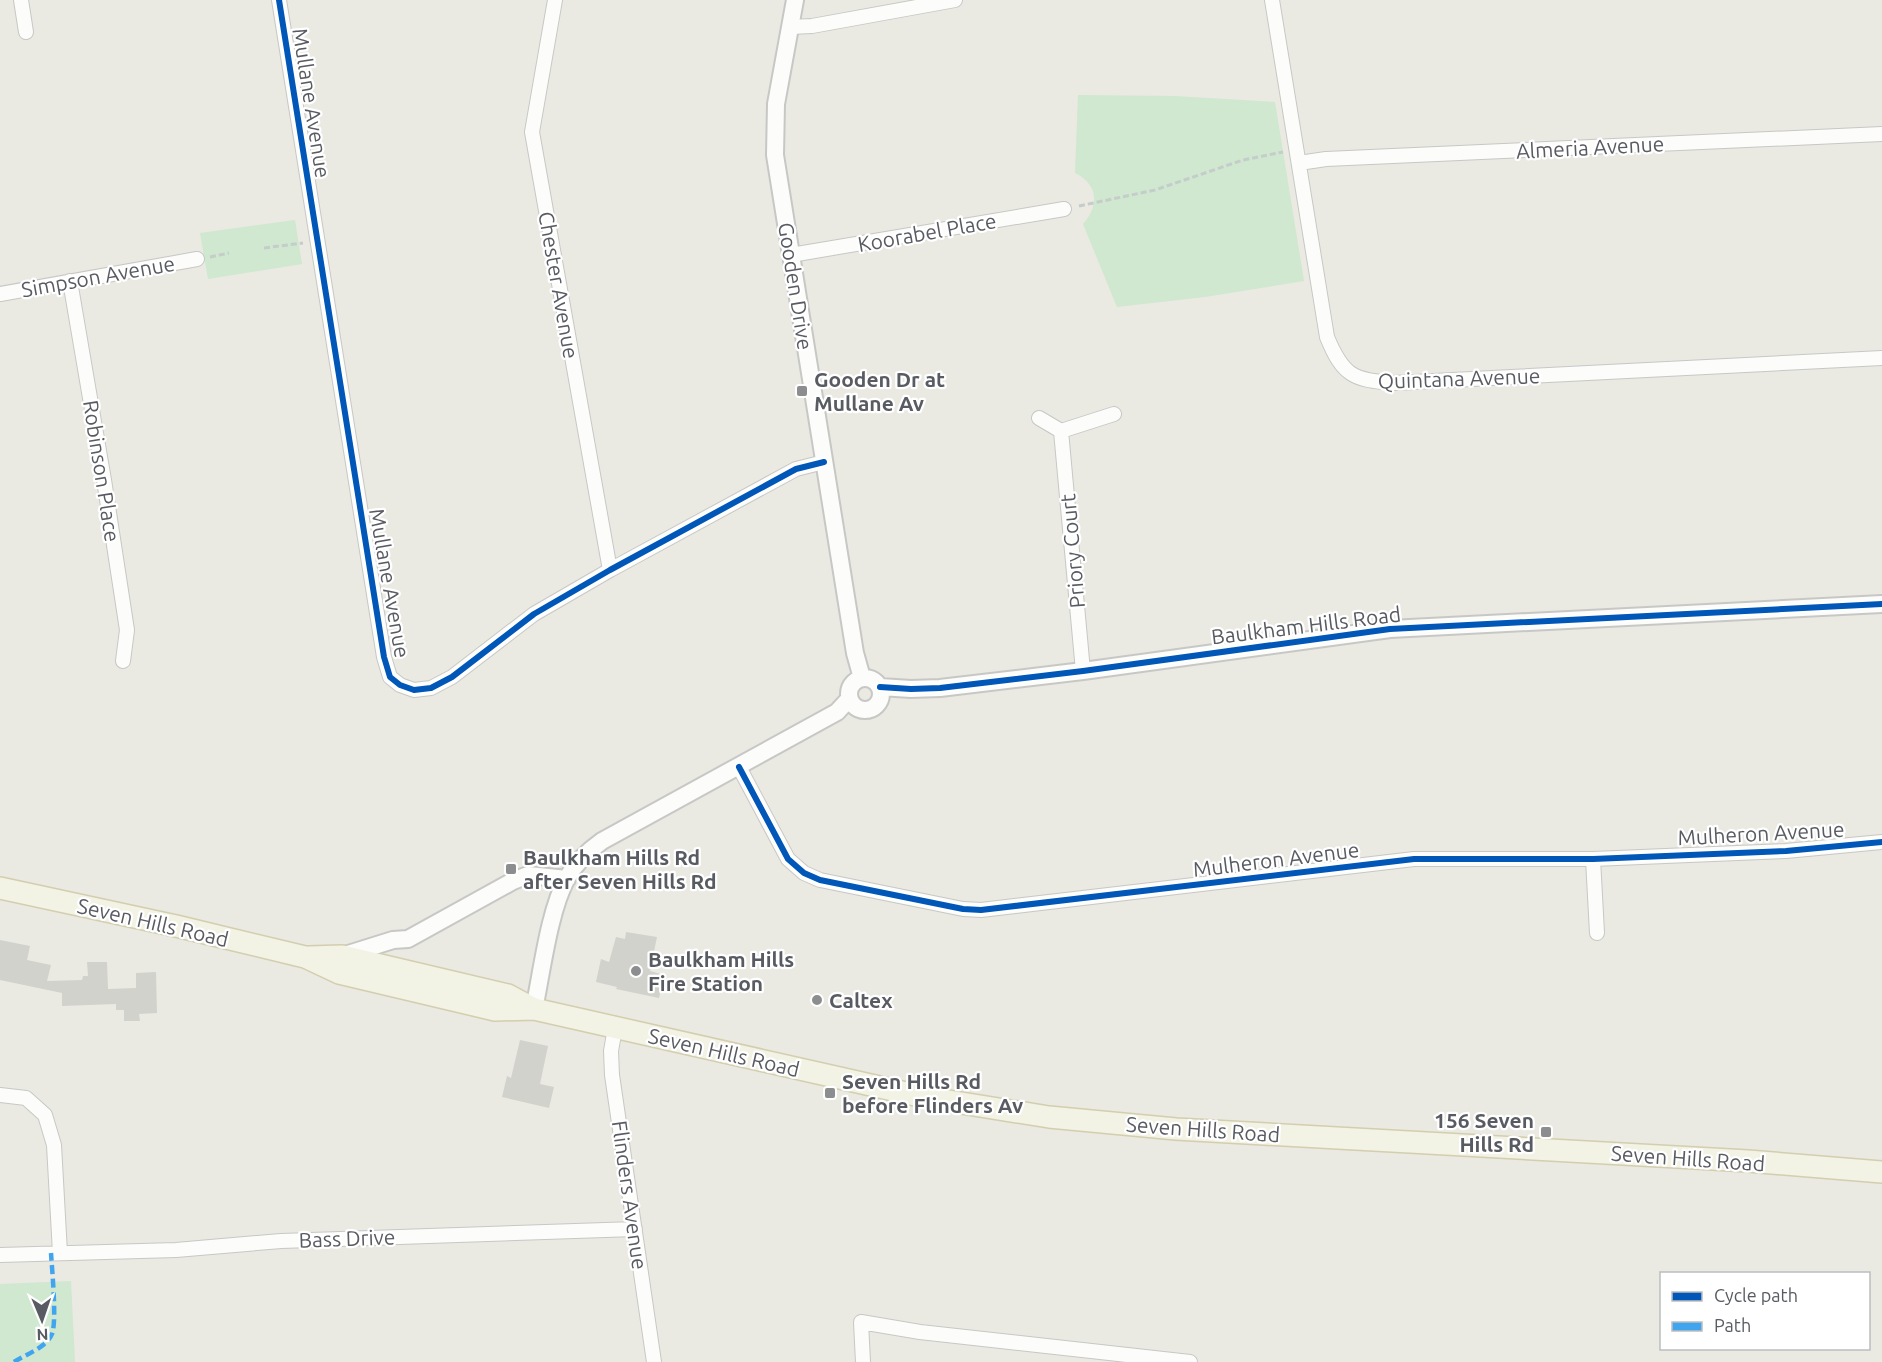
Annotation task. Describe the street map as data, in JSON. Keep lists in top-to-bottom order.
{
  "streets": {
    "main road": ["Seven Hills Road"],
    "street": [
      "Mullane Avenue",
      "Almeria Avenue",
      "Koorabel Place",
      "Simpson Avenue",
      "Chester Avenue",
      "Gooden Drive",
      "Quintana Avenue",
      "Robinson Place",
      "Priory Court",
      "Baulkham Hills Road",
      "Mulheron Avenue",
      "Flinders Avenue",
      "Bass Drive"
    ]
  },
  "crossings": [
    ["Mullane Avenue", "Chester Avenue"],
    ["Mullane Avenue", "Gooden Drive"],
    ["Almeria Avenue", "Quintana Avenue"],
    ["Koorabel Place", "Gooden Drive"],
    ["Simpson Avenue", "Robinson Place"],
    ["Gooden Drive", "Baulkham Hills Road"],
    ["Priory Court", "Baulkham Hills Road"],
    ["Seven Hills Road", "Flinders Avenue"],
    ["Flinders Avenue", "Bass Drive"]
  ],
  "places": {
    "transit": [
      "Gooden Dr at Mullane Av",
      "Baulkham Hills Rd after Seven Hills Rd",
      "Seven Hills Rd before Flinders Av",
      "156 Seven Hills Rd"
    ],
    "other": ["Baulkham Hills Fire Station", "Caltex"]
  },
  "legend": ["Cycle path", "Path"],
  "north": "bottom"
}
